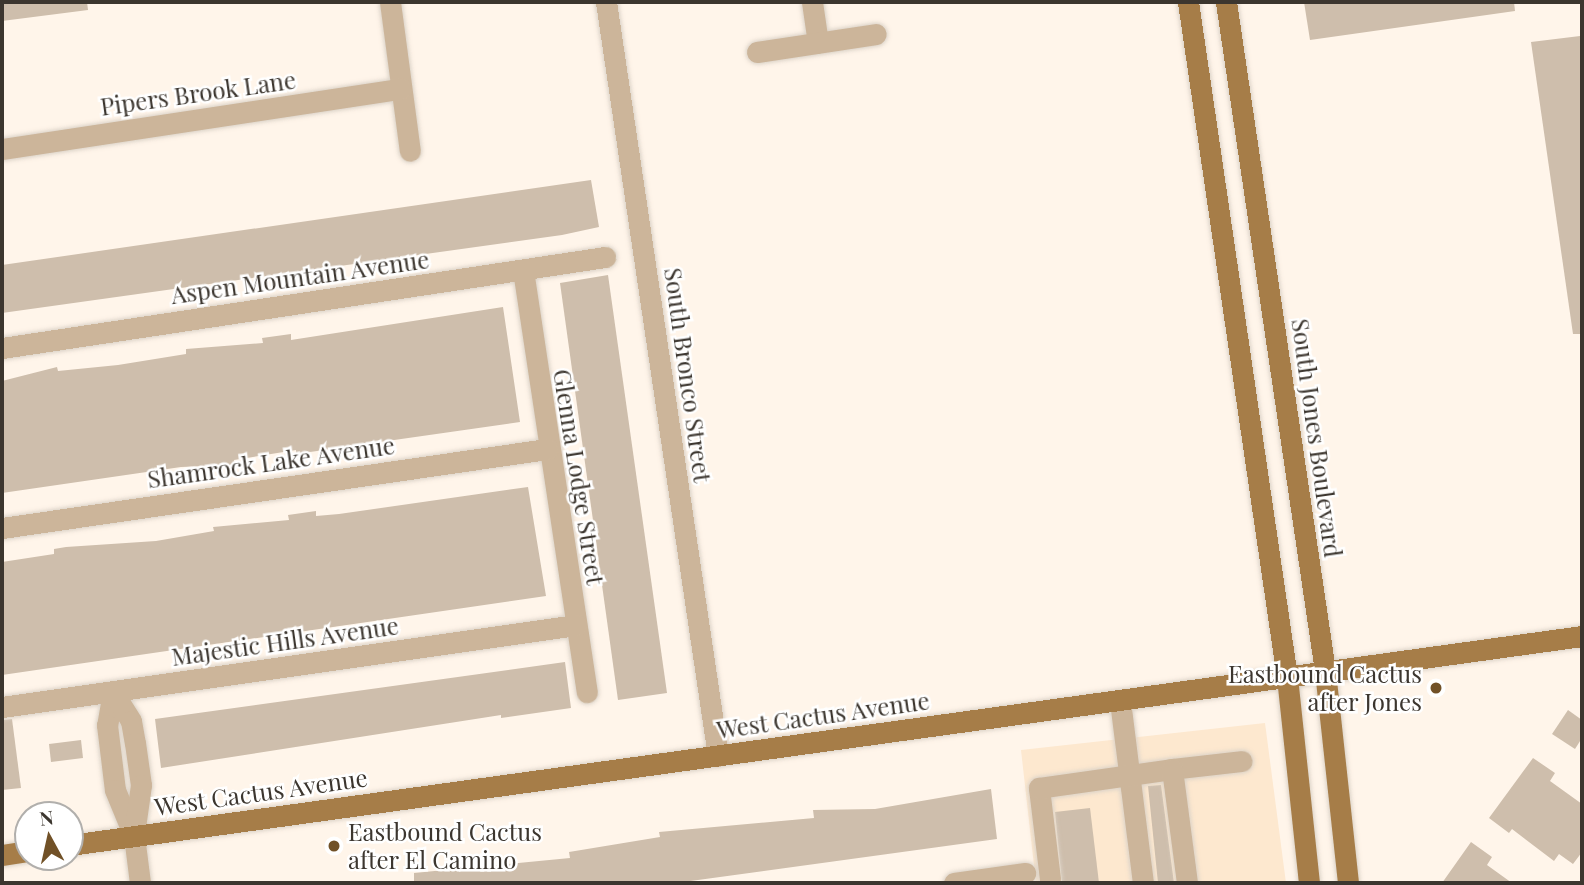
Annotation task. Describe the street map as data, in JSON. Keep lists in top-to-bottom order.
{
  "streets": {
    "main road": ["South Jones Boulevard", "West Cactus Avenue"],
    "street": [
      "Pipers Brook Lane",
      "Aspen Mountain Avenue",
      "South Bronco Street",
      "Shamrock Lake Avenue",
      "Glenna Lodge Street",
      "Majestic Hills Avenue"
    ]
  },
  "crossings": [
    ["Aspen Mountain Avenue", "Glenna Lodge Street"],
    ["South Bronco Street", "West Cactus Avenue"],
    ["South Jones Boulevard", "West Cactus Avenue"],
    ["Shamrock Lake Avenue", "Glenna Lodge Street"],
    ["Glenna Lodge Street", "Majestic Hills Avenue"]
  ],
  "places": ["Eastbound Cactus after Jones", "Eastbound Cactus after El Camino"],
  "north": "top"
}
